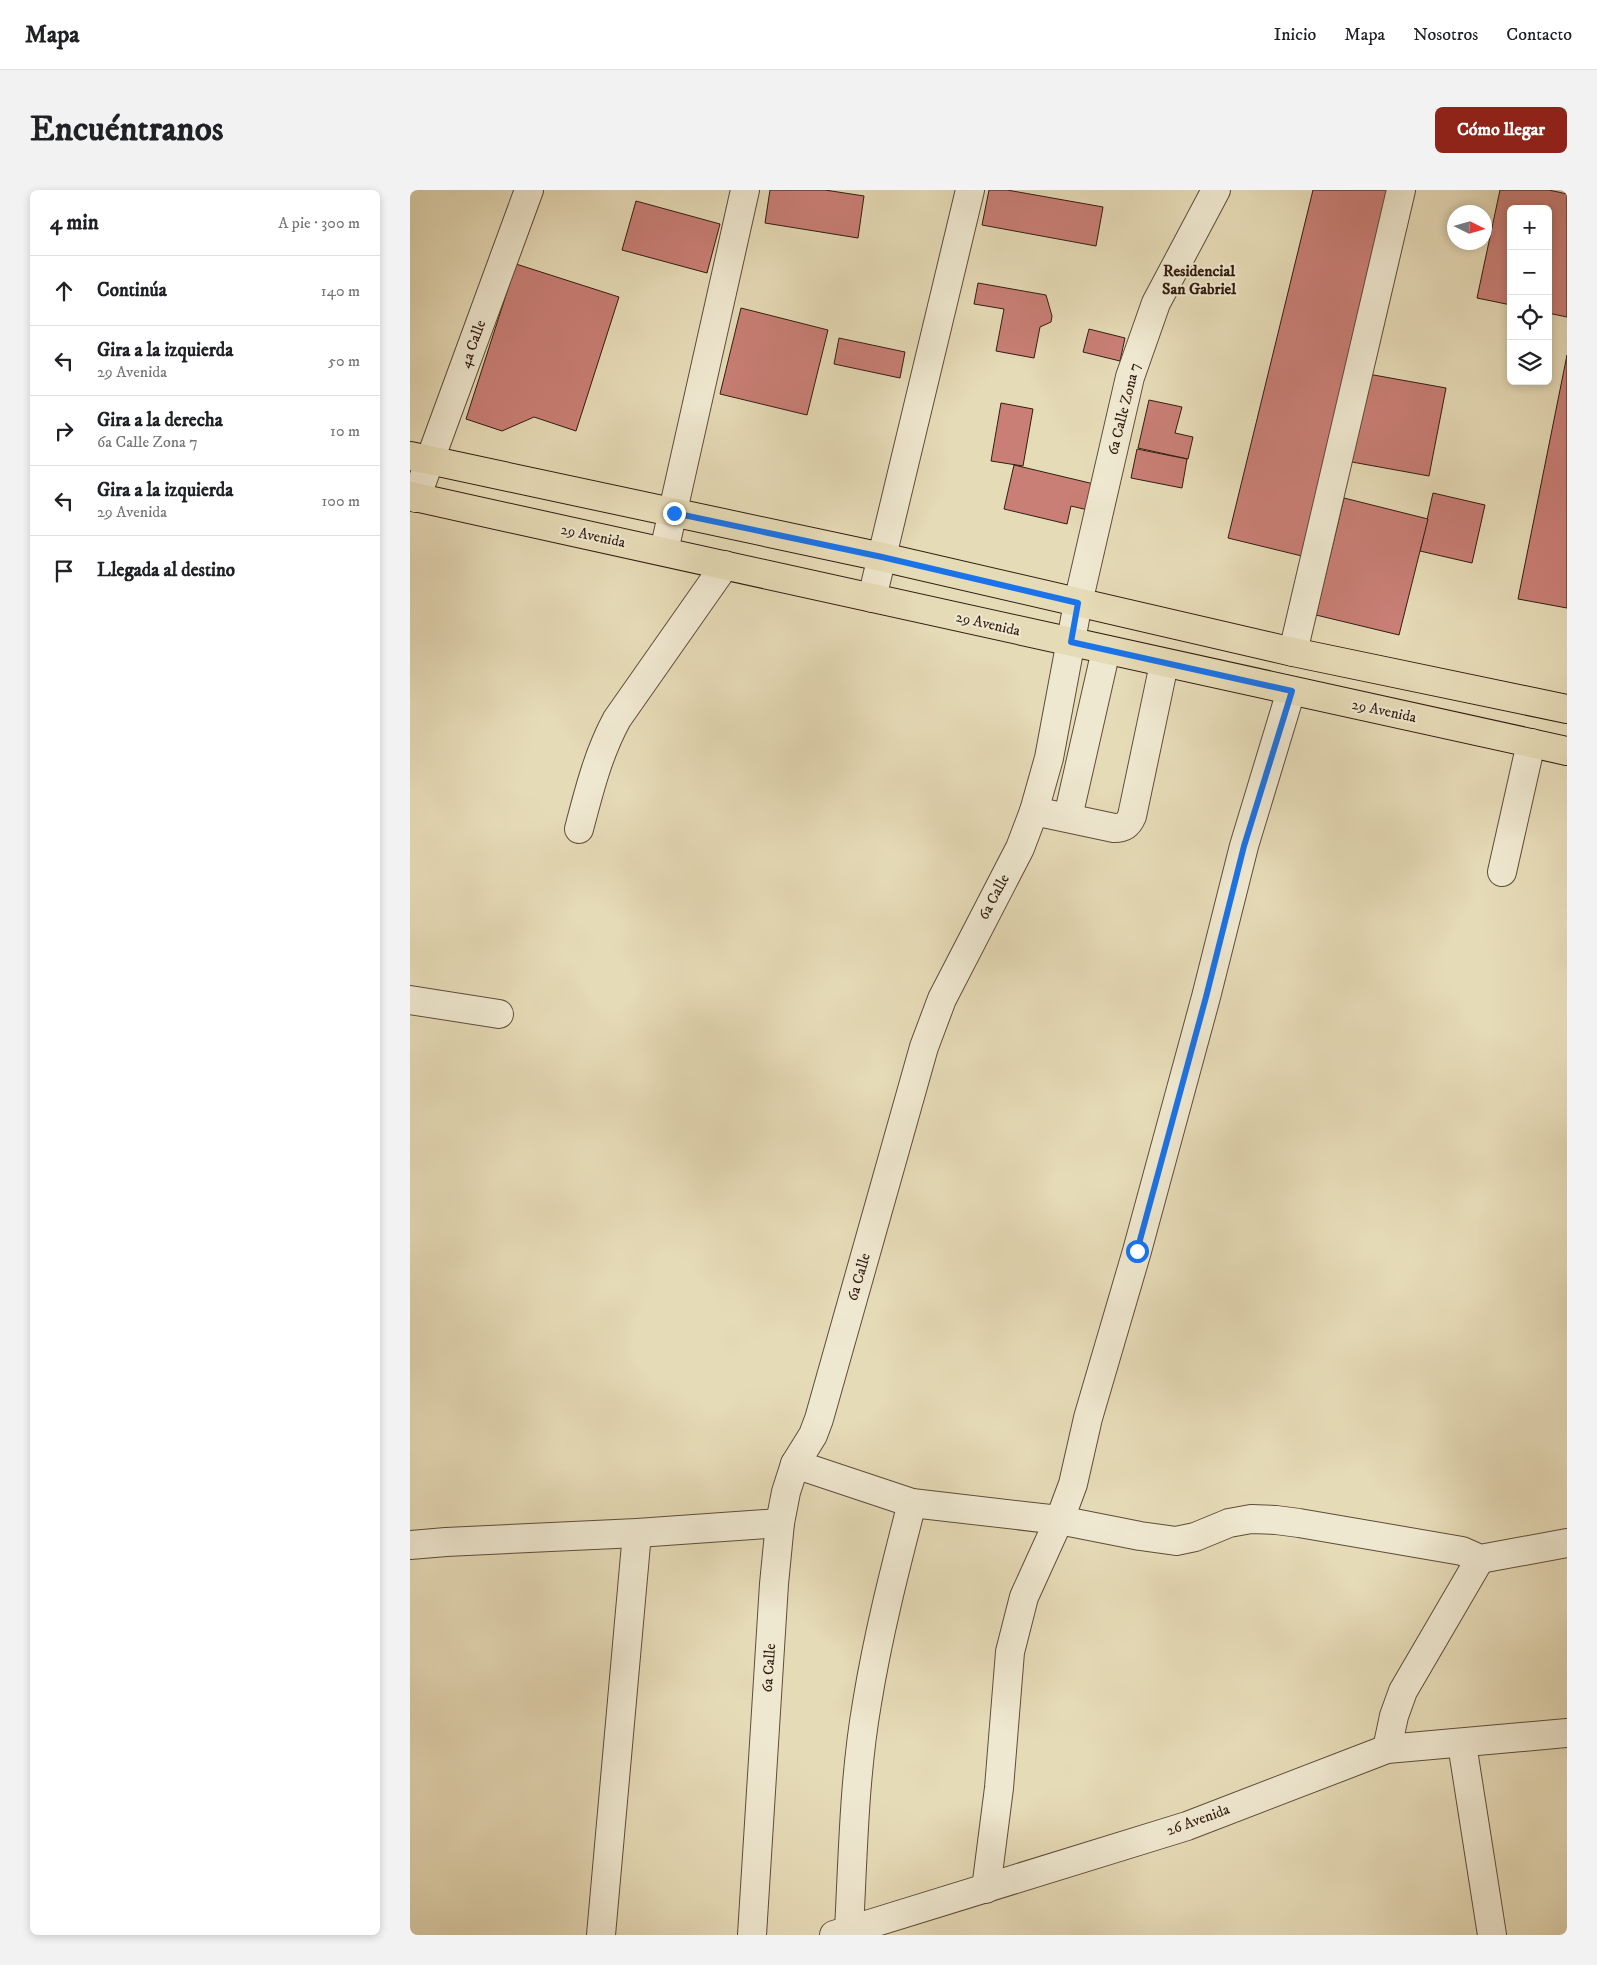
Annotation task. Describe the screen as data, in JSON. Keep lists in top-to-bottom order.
{
  "streets": {
    "main road": ["29 Avenida"],
    "street": [
      "4a Calle",
      "6a Calle Zona 7",
      "6a Calle",
      "26 Avenida"
    ]
  },
  "crossings": [
    ["4a Calle", "29 Avenida"],
    ["6a Calle Zona 7", "29 Avenida"],
    ["6a Calle Zona 7", "6a Calle"],
    ["29 Avenida", "6a Calle"]
  ],
  "districts": ["Residencial San Gabriel"],
  "north": "right",
  "page": {
    "header": "Mapa",
    "nav": [
      "Inicio",
      "Mapa",
      "Nosotros",
      "Contacto"
    ],
    "buttons": "Cómo llegar",
    "title": "Encuéntranos",
    "heading": ["4 min", "A pie · 300 m"],
    "map_buttons": ["+", "−"],
    "list": [
      ["Continúa", "140 m"],
      ["Gira a la izquierda", "29 Avenida", "50 m"],
      ["Gira a la derecha", "6a Calle Zona 7", "10 m"],
      ["Gira a la izquierda", "29 Avenida", "100 m"],
      "Llegada al destino"
    ]
  }
}
